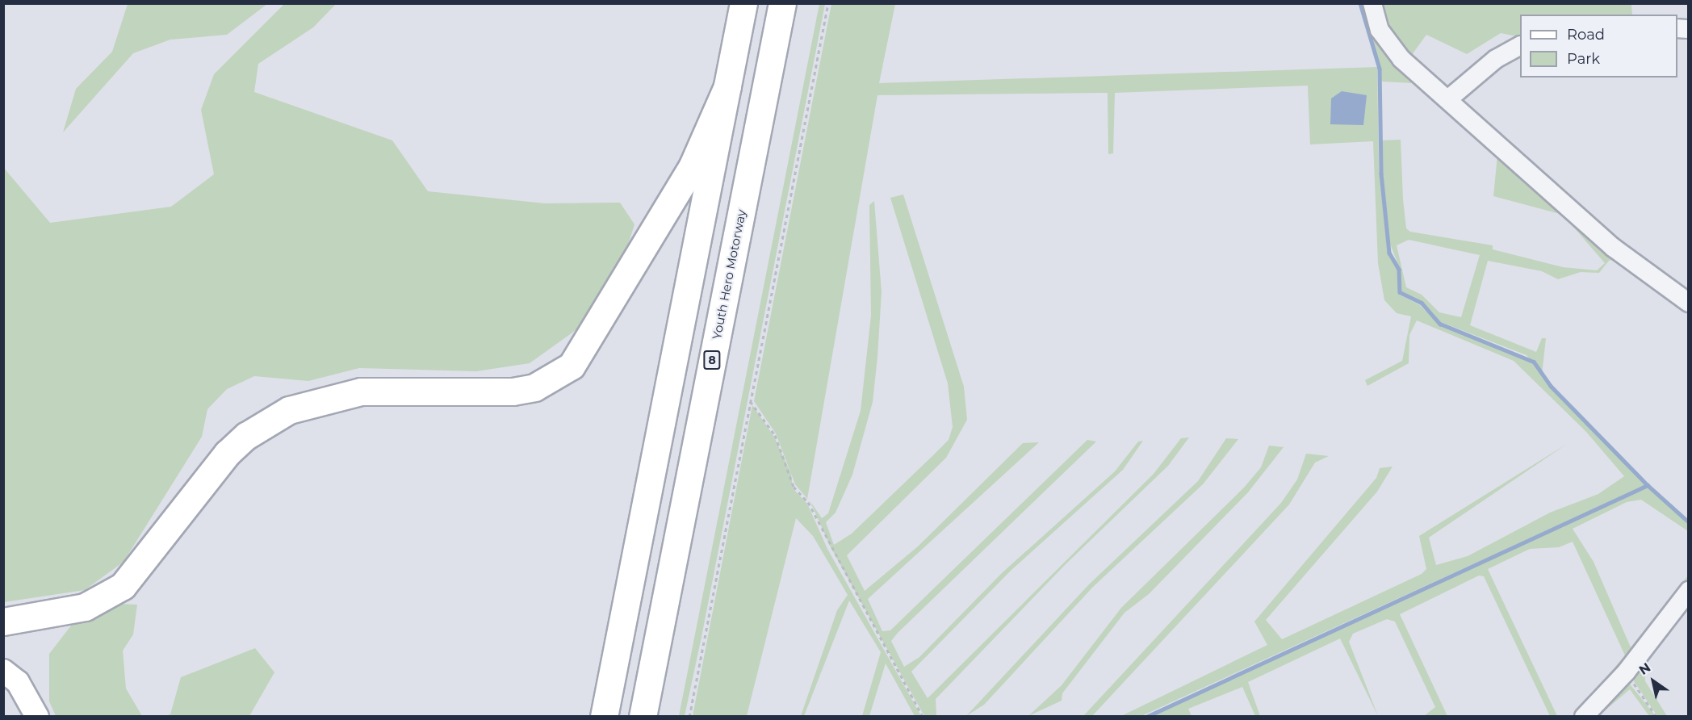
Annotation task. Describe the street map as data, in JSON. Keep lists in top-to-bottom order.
{
  "streets": {
    "highway": ["Youth Hero Motorway", "8"]
  },
  "legend": ["Road", "Park"],
  "north": "top left"
}
